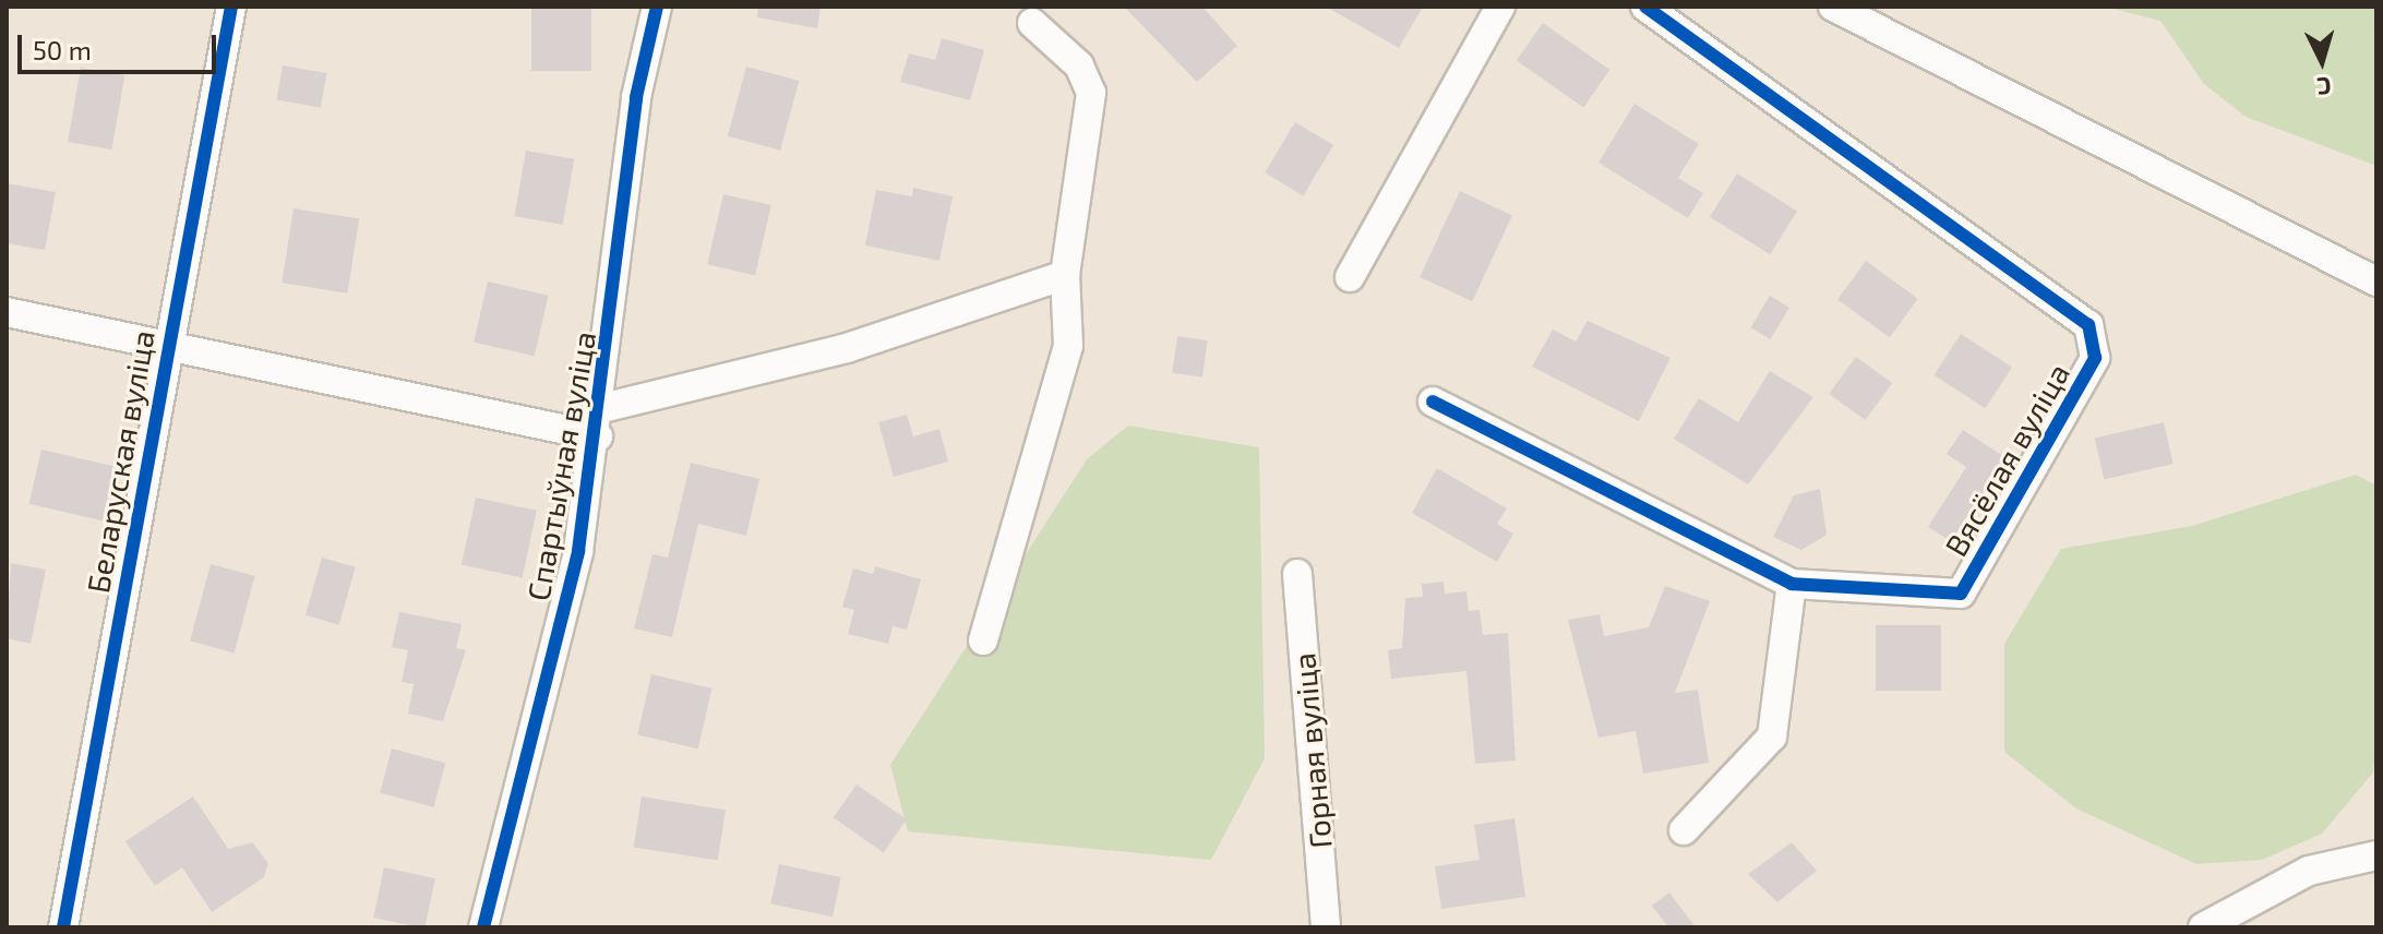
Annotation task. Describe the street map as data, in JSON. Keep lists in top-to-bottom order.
{
  "streets": {
    "street": [
      "Вясёлая вуліца",
      "Беларуская вуліца",
      "Спартыўная вуліца",
      "Горная вуліца"
    ]
  },
  "scale_bar": "50 m",
  "north": "bottom"
}
